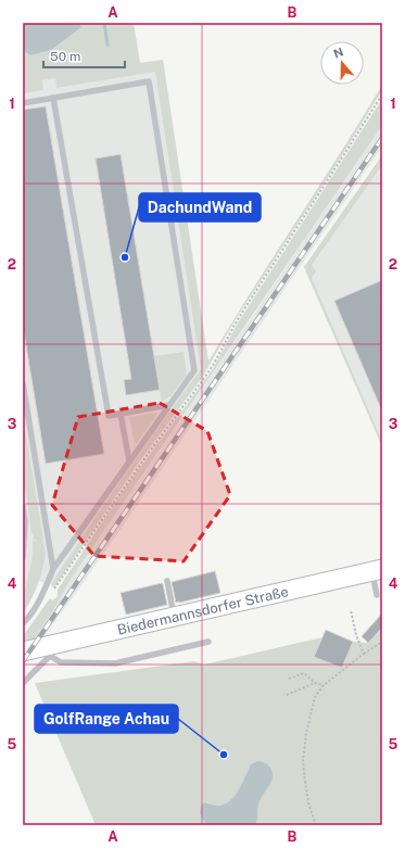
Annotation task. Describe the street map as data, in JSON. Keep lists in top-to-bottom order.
{
  "streets": {
    "main road": ["Biedermannsdorfer Straße"]
  },
  "places": ["DachundWand", "GolfRange Achau"],
  "scale_bar": "50 m",
  "north": "top",
  "grid": {
    "columns": ["A", "B"],
    "rows": [
      "1",
      "2",
      "3",
      "4",
      "5"
    ]
  }
}
